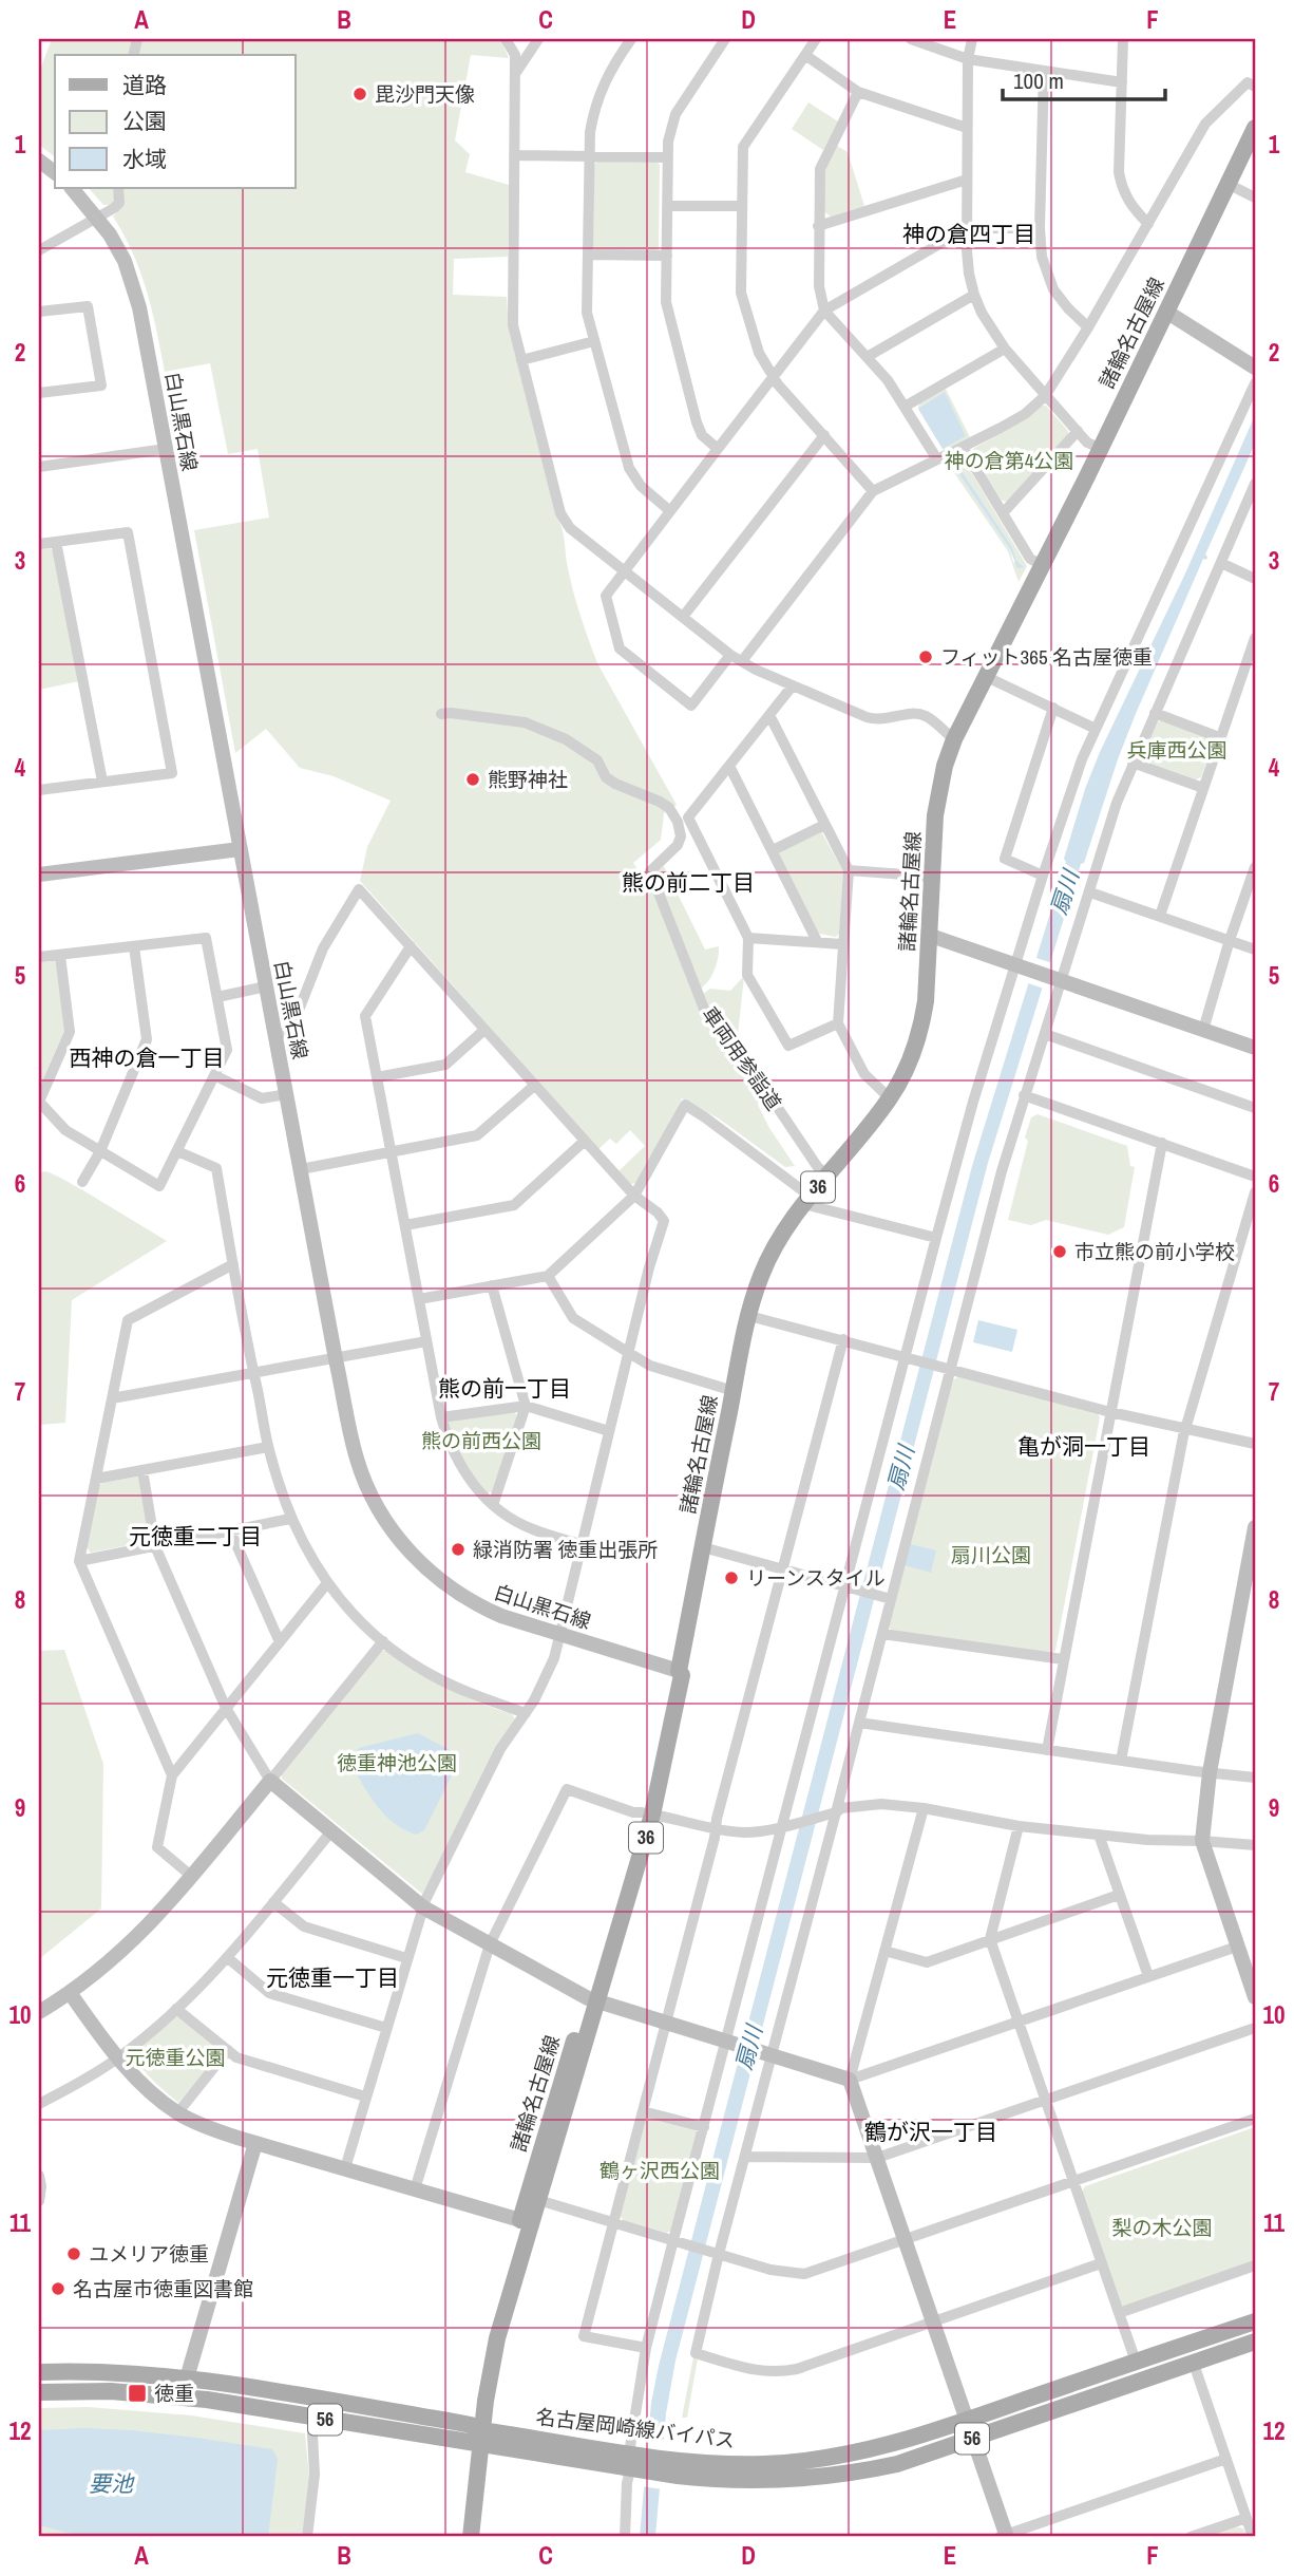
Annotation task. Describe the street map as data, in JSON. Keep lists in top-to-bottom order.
{
  "streets": {
    "main road": [
      "諸輪名古屋線",
      "36",
      "56",
      "名古屋岡崎線バイパス"
    ],
    "street": ["白山黒石線", "車両用参詣道"]
  },
  "crossings": [
    ["諸輪名古屋線", "白山黒石線"],
    ["諸輪名古屋線", "車両用参詣道"],
    ["諸輪名古屋線", "名古屋岡崎線バイパス"]
  ],
  "districts": [
    "神の倉四丁目",
    "熊の前二丁目",
    "西神の倉一丁目",
    "熊の前一丁目",
    "亀が洞一丁目",
    "元徳重二丁目",
    "元徳重一丁目",
    "鶴が沢一丁目"
  ],
  "water": ["扇川", "要池"],
  "parks": [
    "神の倉第4公園",
    "兵庫西公園",
    "熊の前西公園",
    "扇川公園",
    "徳重神池公園",
    "元徳重公園",
    "鶴ヶ沢西公園",
    "梨の木公園"
  ],
  "places": {
    "other": [
      "毘沙門天像",
      "フィット365 名古屋徳重",
      "熊野神社",
      "市立熊の前小学校",
      "緑消防署 徳重出張所",
      "リーンスタイル",
      "ユメリア徳重",
      "名古屋市徳重図書館"
    ],
    "transit": ["徳重"]
  },
  "legend": ["道路", "公園", "水域"],
  "scale_bar": "100 m",
  "grid": {
    "columns": [
      "A",
      "B",
      "C",
      "D",
      "E",
      "F"
    ],
    "rows": [
      "1",
      "2",
      "3",
      "4",
      "5",
      "6",
      "7",
      "8",
      "9",
      "10",
      "11",
      "12"
    ]
  }
}
